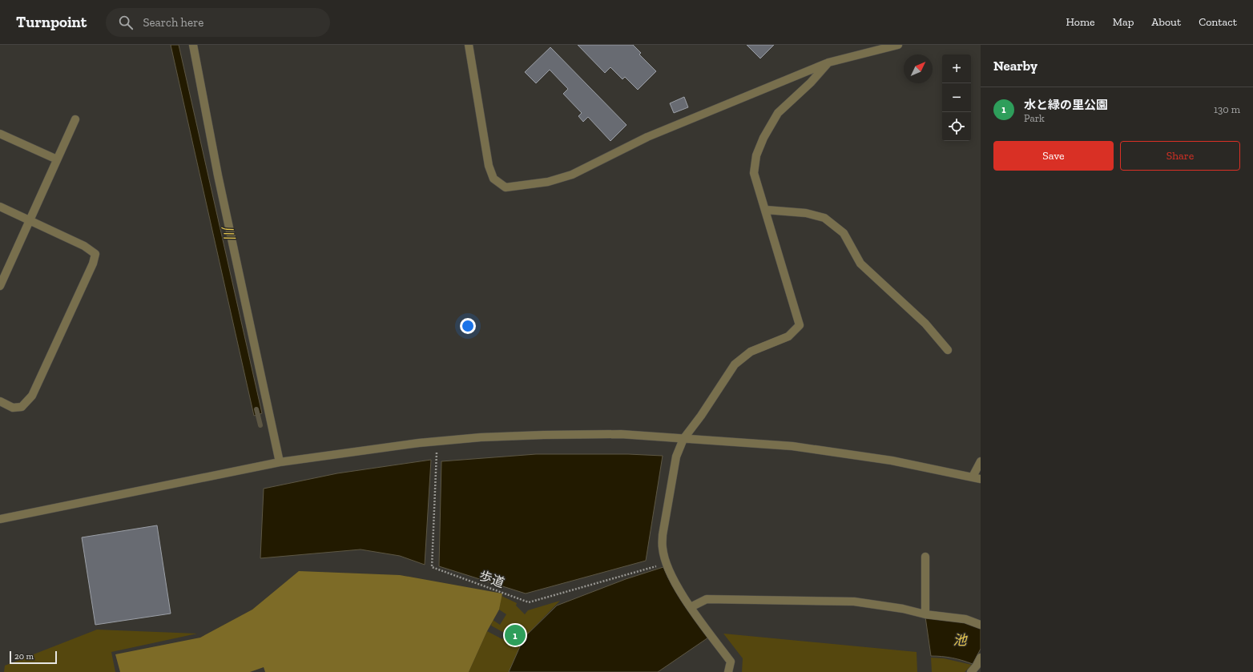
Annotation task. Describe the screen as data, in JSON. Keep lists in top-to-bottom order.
{
  "streets": {
    "path": ["歩道"]
  },
  "water": ["川", "池"],
  "scale_bar": "20 m",
  "north": "top right",
  "page": {
    "header": "Turnpoint",
    "search": "Search here",
    "nav": [
      "Home",
      "Map",
      "About",
      "Contact"
    ],
    "heading": "Nearby",
    "map_buttons": ["+", "−"],
    "list": [
      {
        "mark": "1",
        "name": "水と緑の里公園",
        "note": "Park",
        "value": "130 m"
      }
    ],
    "buttons": ["Save", "Share"],
    "pins": "1",
    "scale": "20 m"
  }
}
